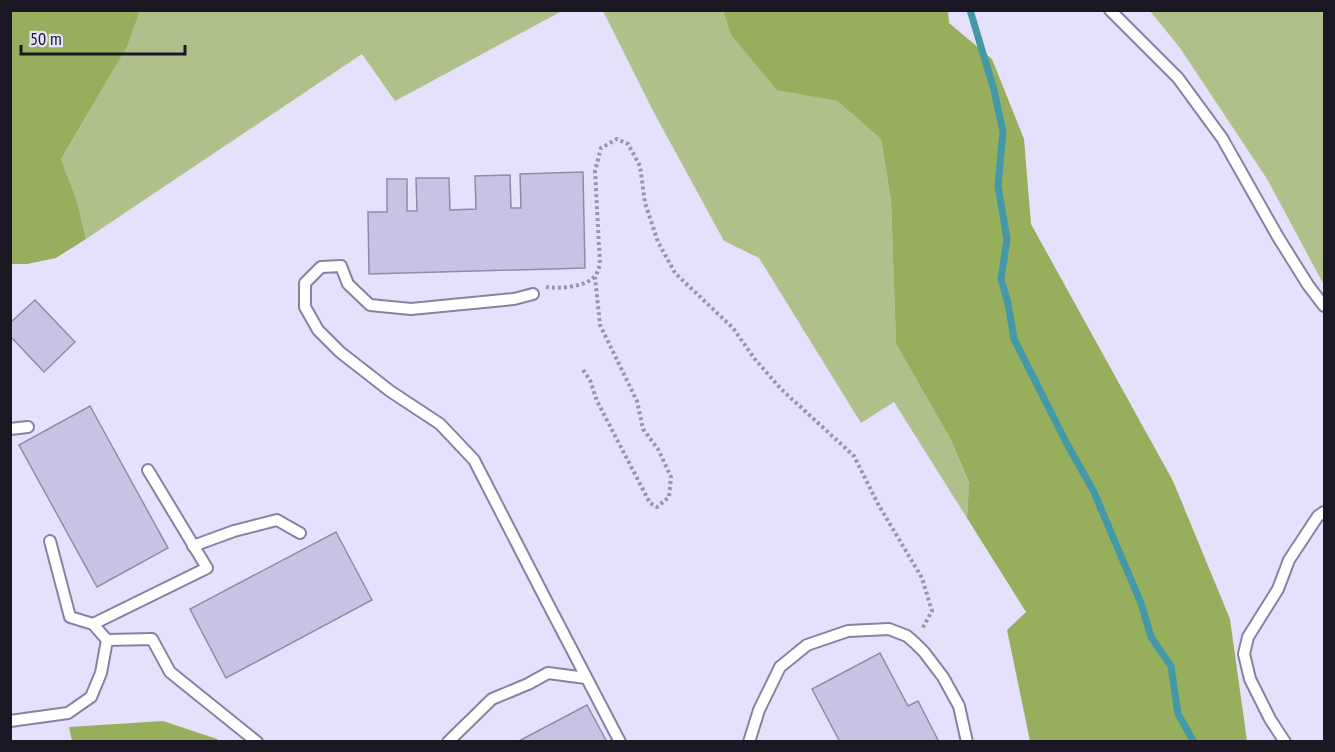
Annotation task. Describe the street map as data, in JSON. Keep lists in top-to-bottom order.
{
  "scale_bar": "50 m"
}
